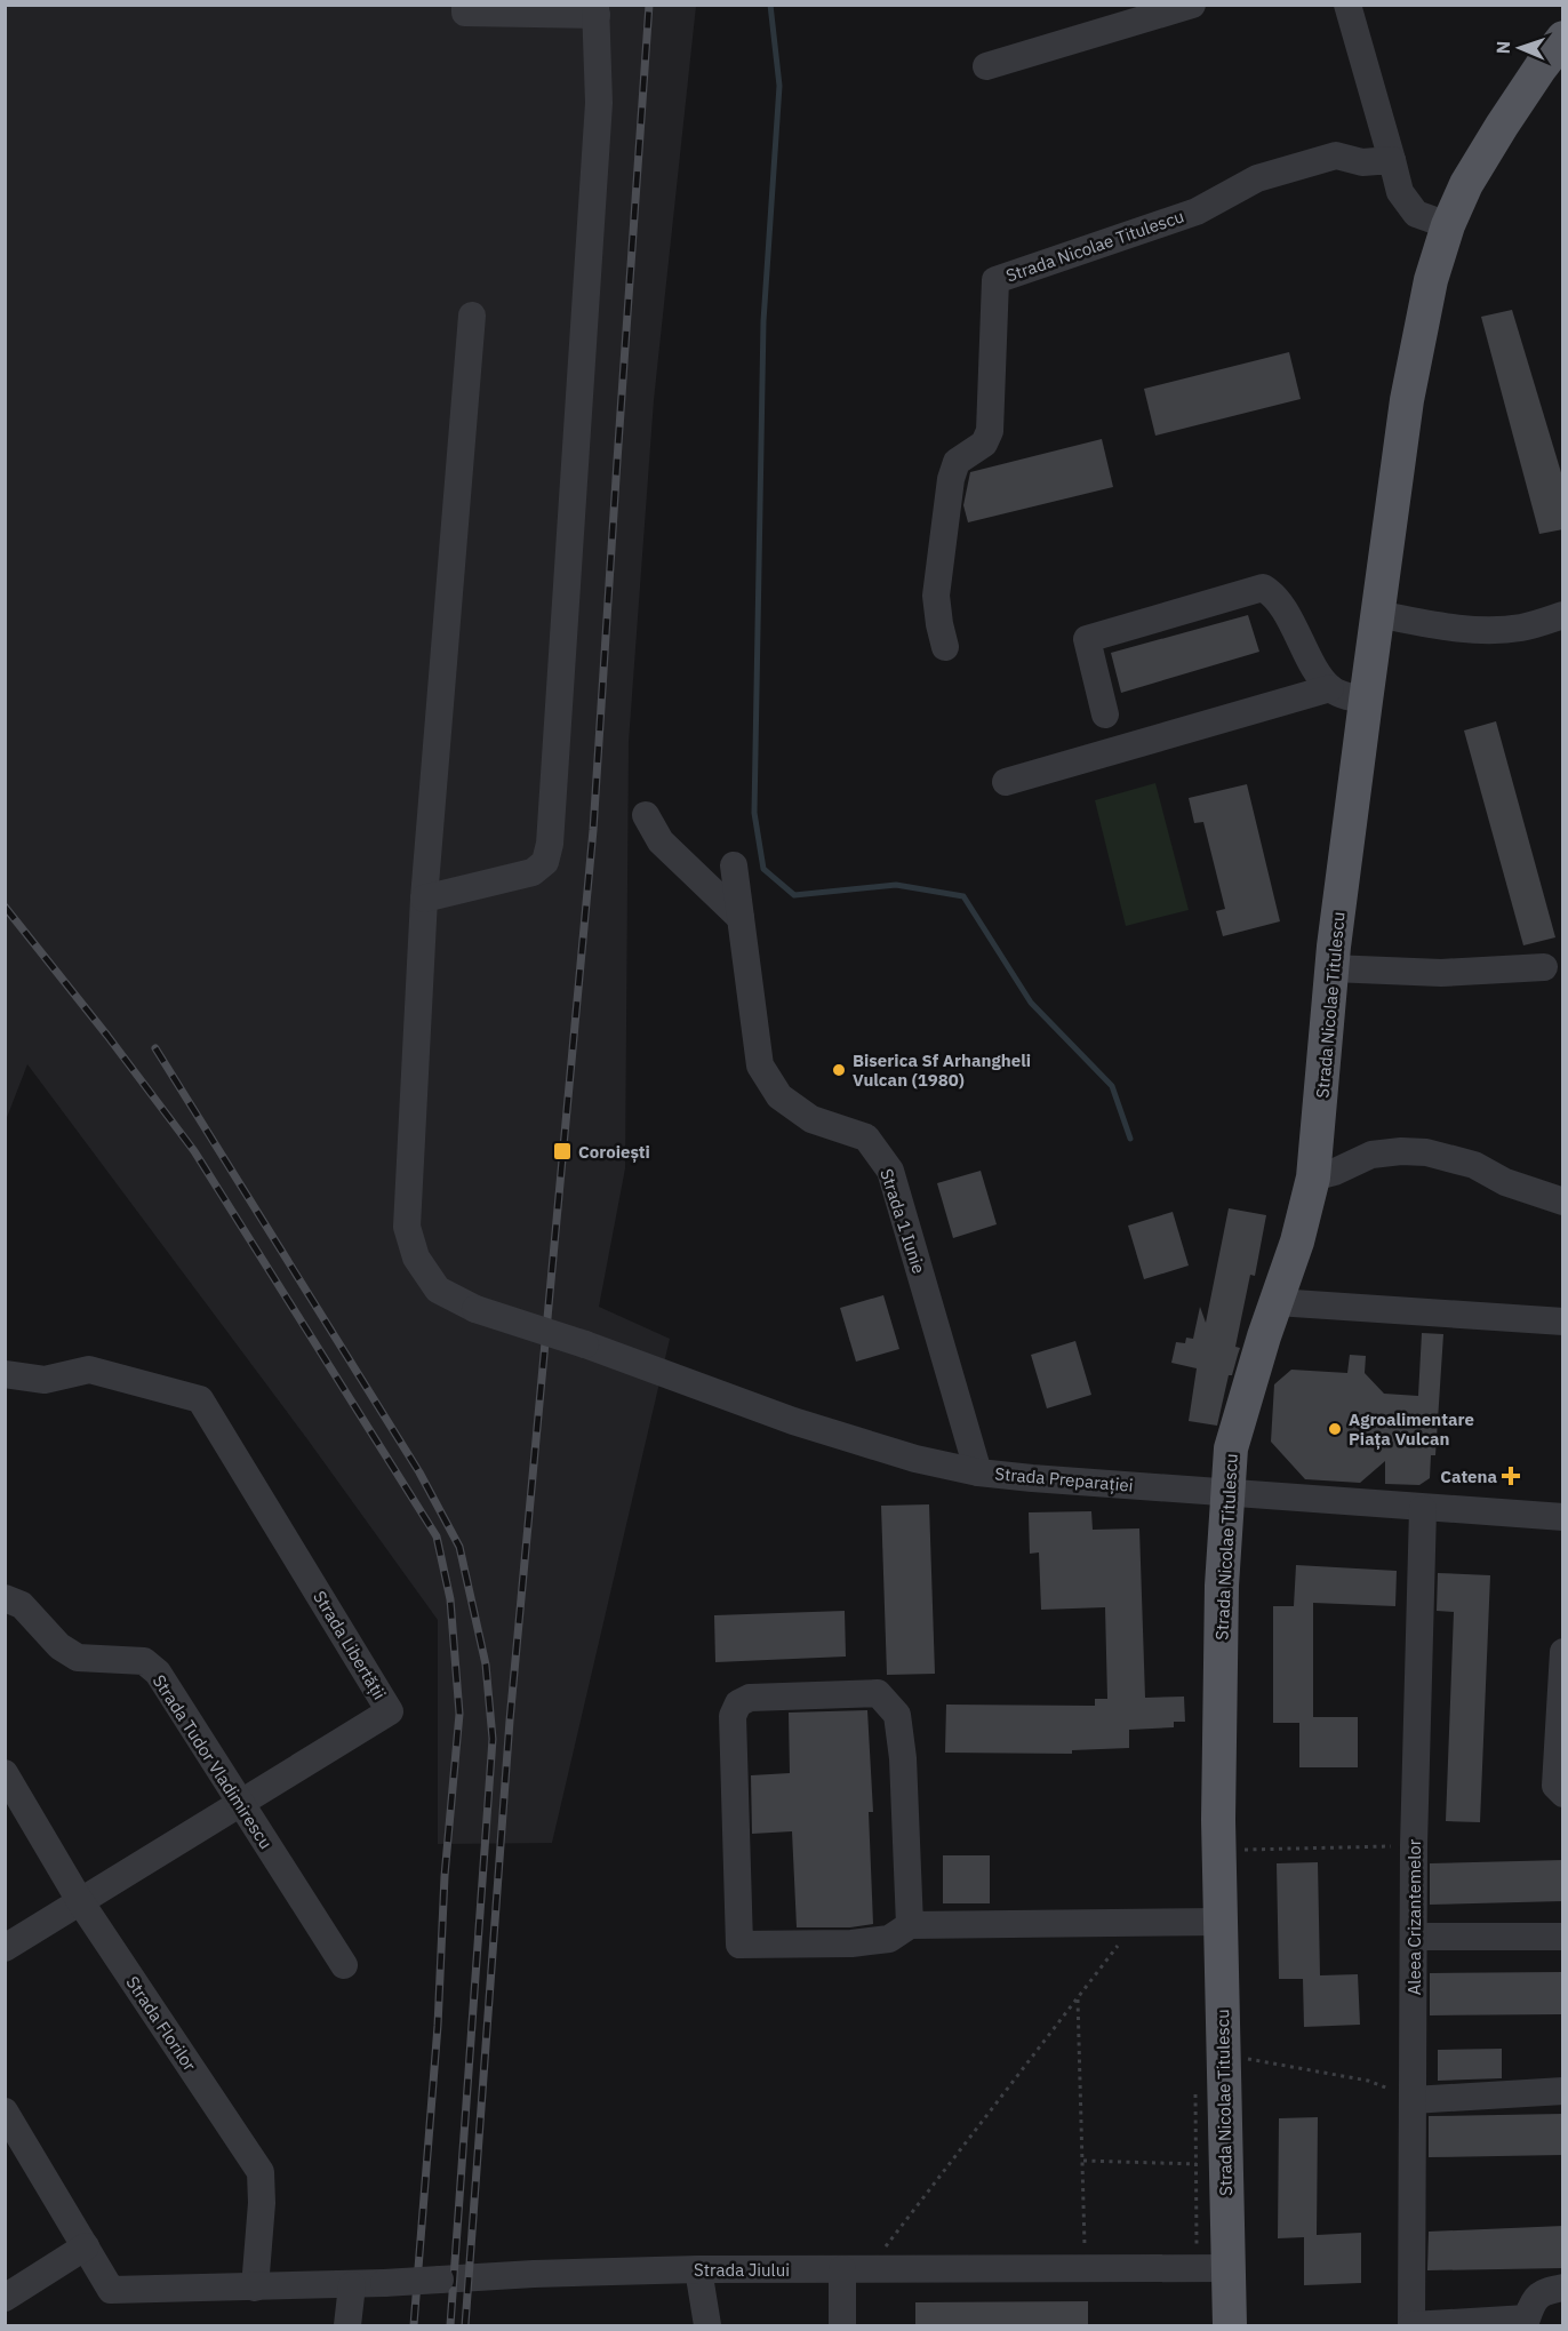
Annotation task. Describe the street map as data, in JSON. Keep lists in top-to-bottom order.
{
  "streets": {
    "main road": ["Strada Nicolae Titulescu"],
    "street": [
      "Strada 1 Iunie",
      "Strada Preparației",
      "Strada Libertății",
      "Strada Tudor Vladimirescu",
      "Aleea Crizantemelor",
      "Strada Florilor",
      "Strada Jiului"
    ]
  },
  "crossings": [
    ["Strada Nicolae Titulescu", "Strada Preparației"],
    ["Strada Nicolae Titulescu", "Strada Jiului"],
    ["Strada 1 Iunie", "Strada Preparației"],
    ["Strada Preparației", "Aleea Crizantemelor"],
    ["Strada Libertății", "Strada Tudor Vladimirescu"],
    ["Strada Libertății", "Strada Florilor"],
    ["Strada Florilor", "Strada Jiului"]
  ],
  "places": {
    "other": ["Biserica Sf Arhangheli Vulcan (1980)", "Agroalimentare Piața Vulcan"],
    "transit": ["Coroiești"],
    "health": ["Catena"]
  },
  "north": "left"
}
